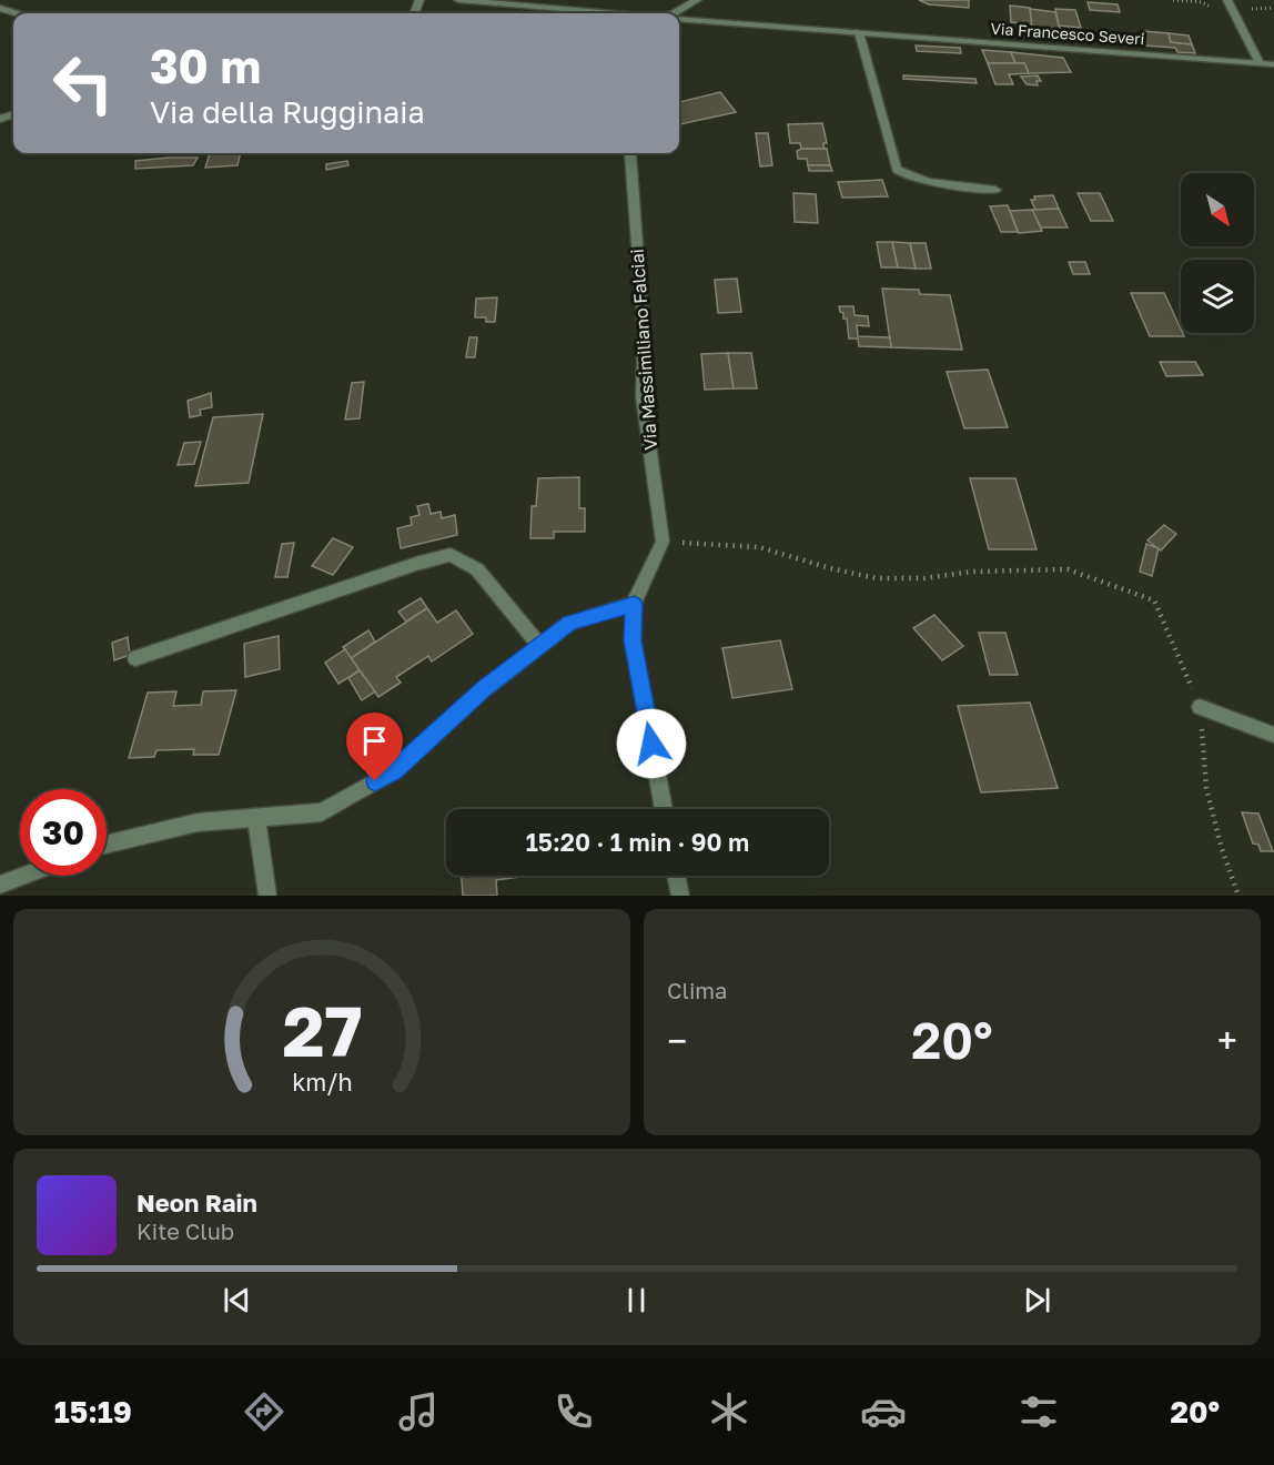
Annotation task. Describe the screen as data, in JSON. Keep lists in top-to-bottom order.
{
  "streets": {
    "street": ["Via Francesco Severi", "Via Massimiliano Falciai"]
  },
  "north": "bottom right",
  "page": {
    "turn": ["30 m", "Via della Rugginaia"],
    "limit": "30",
    "trip": "15:20 · 1 min · 90 m",
    "tile": "Clima",
    "heat": ["−", "20°", "+"],
    "song": ["Neon Rain", "Kite Club"],
    "tabs": ["15:19", "20°"],
    "gauge": ["27", "km/h"]
  }
}
